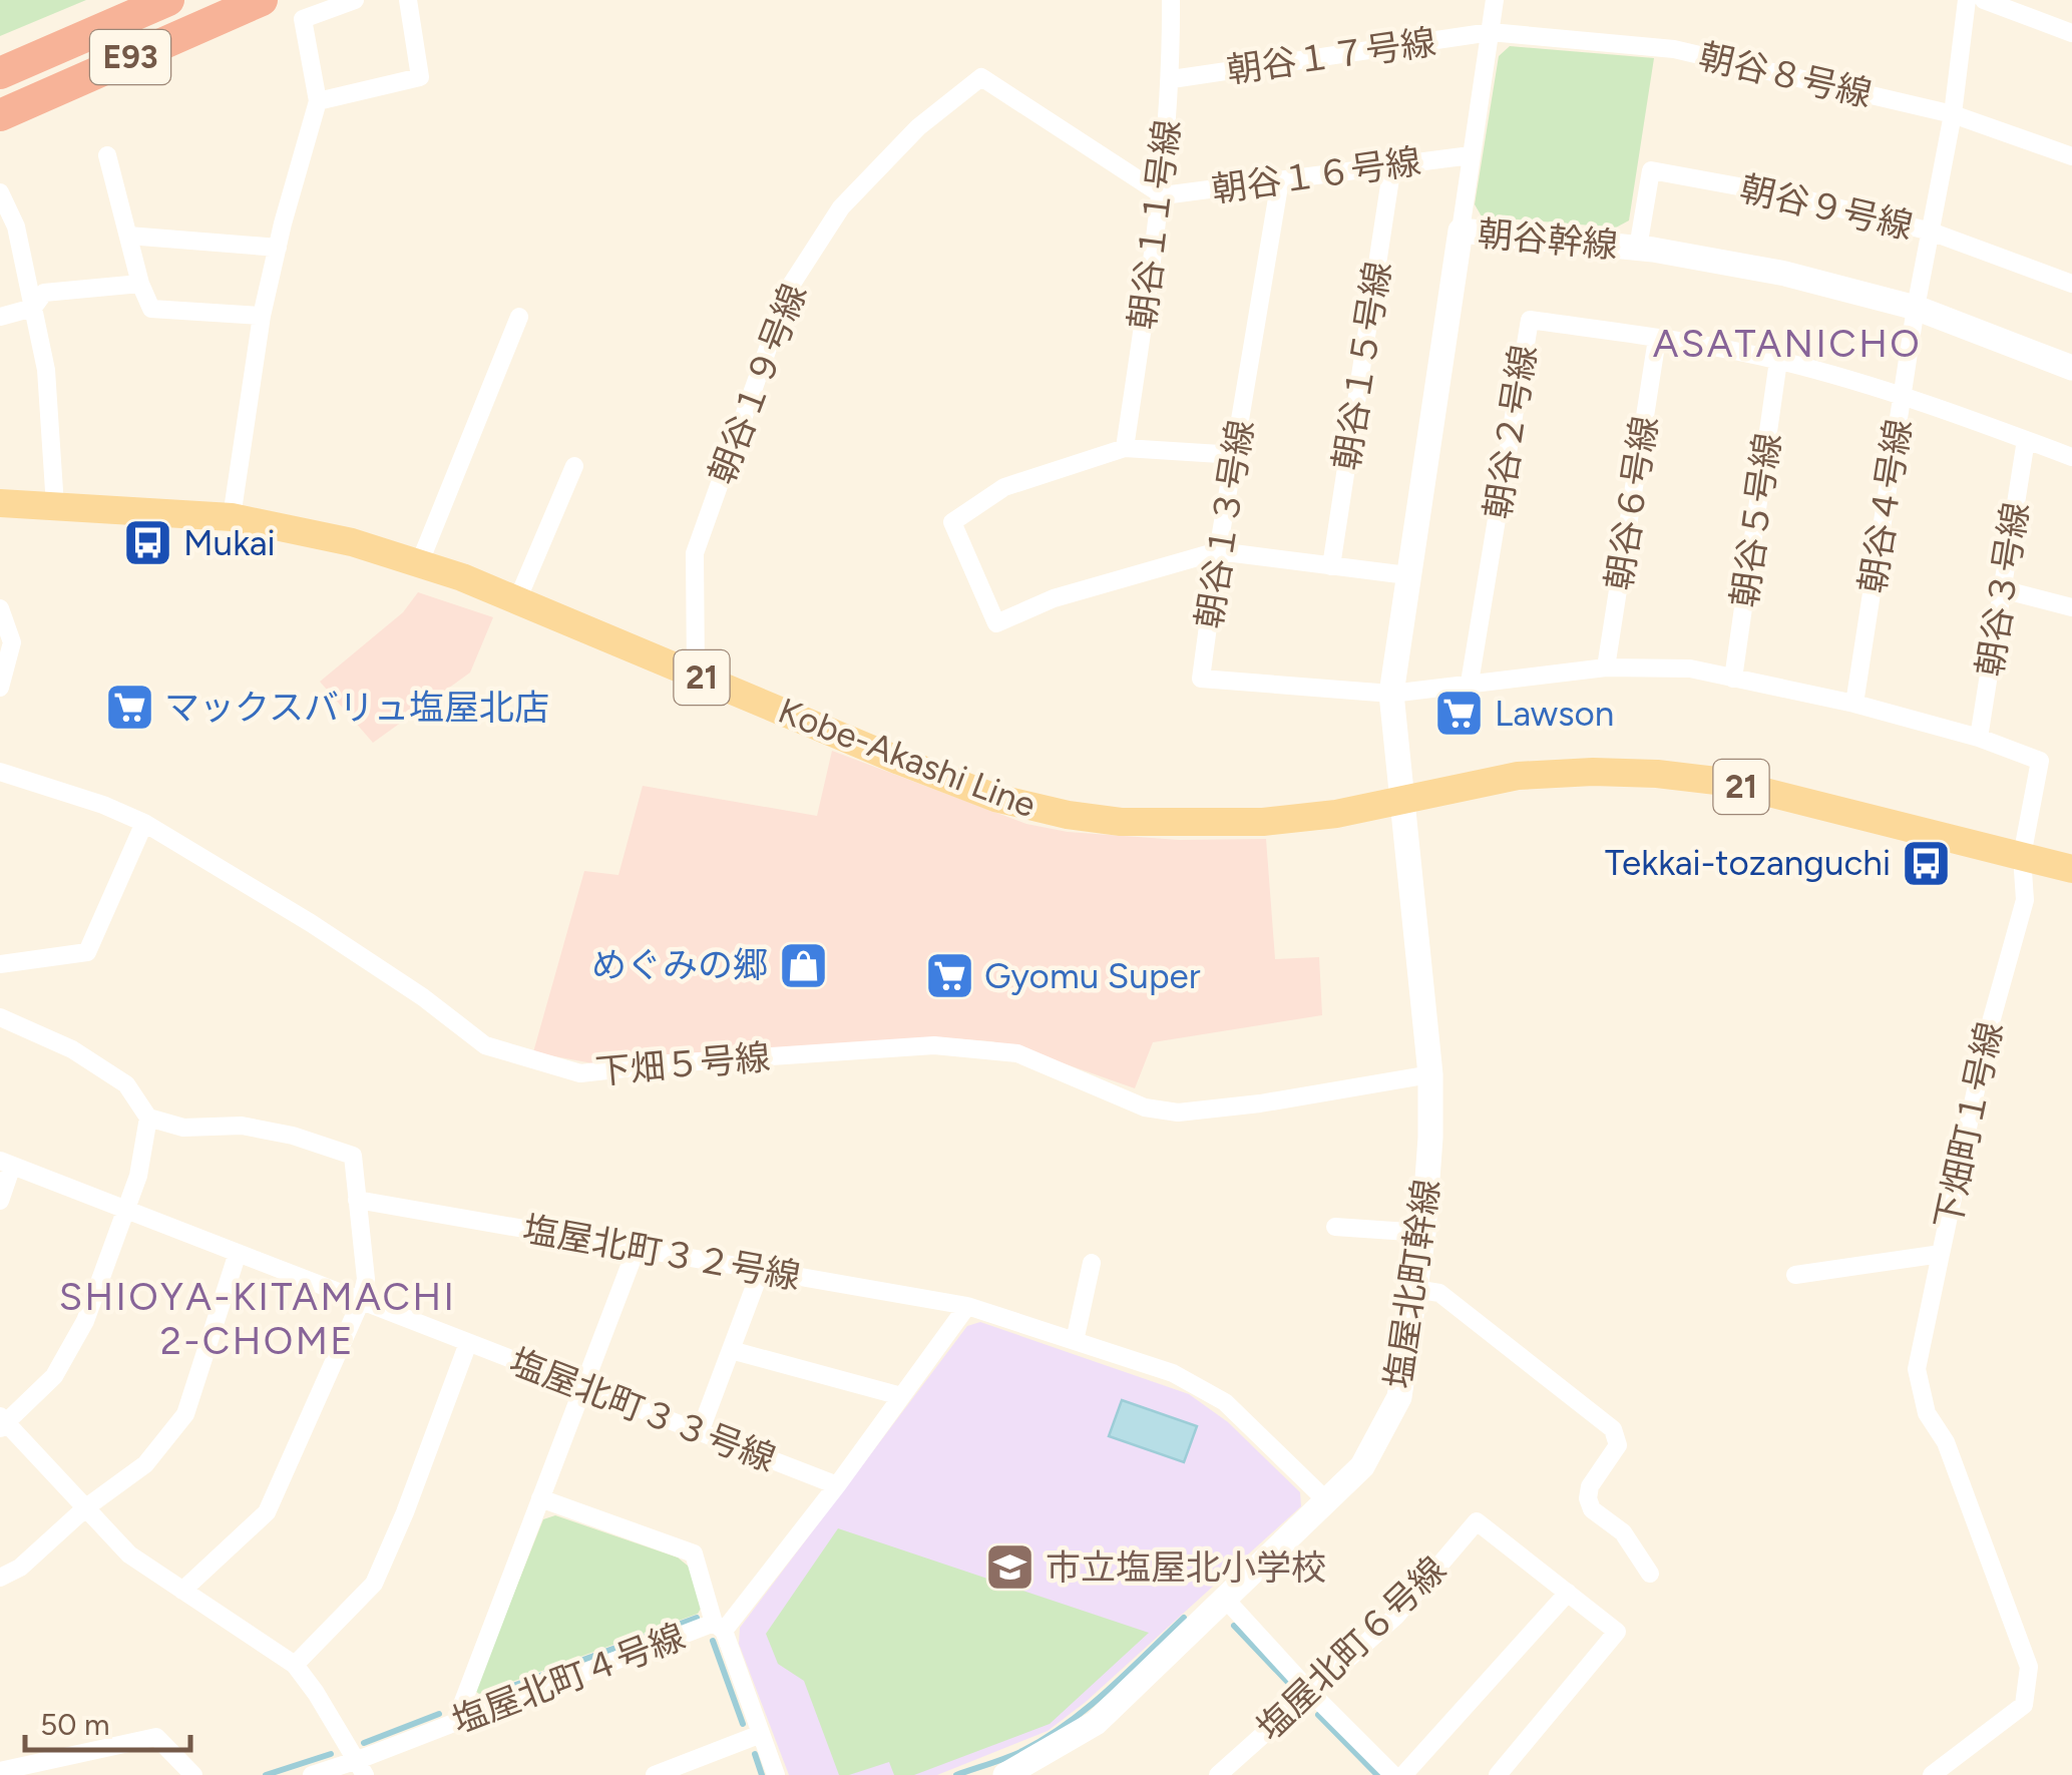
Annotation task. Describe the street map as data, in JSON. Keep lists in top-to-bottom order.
{
  "streets": {
    "highway": ["E93"],
    "main road": ["21", "Kobe-Akashi Line"],
    "street": [
      "朝谷１７号線",
      "朝谷８号線",
      "朝谷１６号線",
      "朝谷９号線",
      "朝谷１１号線",
      "朝谷幹線",
      "朝谷１５号線",
      "朝谷１９号線",
      "朝谷２号線",
      "朝谷６号線",
      "朝谷４号線",
      "朝谷５号線",
      "朝谷１３号線",
      "朝谷３号線",
      "下畑５号線",
      "下畑町１号線",
      "塩屋北町３２号線",
      "塩屋北町幹線",
      "塩屋北町３３号線",
      "塩屋北町６号線",
      "塩屋北町４号線"
    ]
  },
  "crossings": [
    ["朝谷１７号線", "朝谷８号線"],
    ["朝谷１７号線", "朝谷１１号線"],
    ["朝谷８号線", "朝谷４号線"],
    ["朝谷１６号線", "朝谷１１号線"],
    ["朝谷１６号線", "朝谷１５号線"],
    ["朝谷１６号線", "朝谷１９号線"],
    ["朝谷１６号線", "朝谷１３号線"],
    ["朝谷９号線", "朝谷幹線"],
    ["朝谷９号線", "朝谷４号線"],
    ["朝谷１１号線", "朝谷１９号線"],
    ["朝谷幹線", "朝谷４号線"],
    ["朝谷幹線", "朝谷１３号線"],
    ["朝谷幹線", "Kobe-Akashi Line"],
    ["朝谷幹線", "塩屋北町幹線"],
    ["朝谷１９号線", "Kobe-Akashi Line"],
    ["朝谷２号線", "朝谷６号線"],
    ["朝谷２号線", "朝谷４号線"],
    ["朝谷２号線", "朝谷５号線"],
    ["朝谷２号線", "朝谷３号線"],
    ["朝谷３号線", "下畑町１号線"],
    ["Kobe-Akashi Line", "下畑町１号線"],
    ["Kobe-Akashi Line", "塩屋北町幹線"],
    ["下畑５号線", "塩屋北町幹線"],
    ["塩屋北町３２号線", "塩屋北町幹線"],
    ["塩屋北町３２号線", "塩屋北町４号線"],
    ["塩屋北町３３号線", "塩屋北町４号線"]
  ],
  "districts": ["ASATANICHO", "SHIOYA-KITAMACHI 2-CHOME"],
  "places": {
    "bus stop": ["Mukai", "Tekkai-tozanguchi"],
    "supermarket": ["マックスバリュ塩屋北店", "Lawson", "Gyomu Super"],
    "shop": ["めぐみの郷"],
    "school or university": ["市立塩屋北小学校"]
  },
  "scale_bar": "50 m"
}
